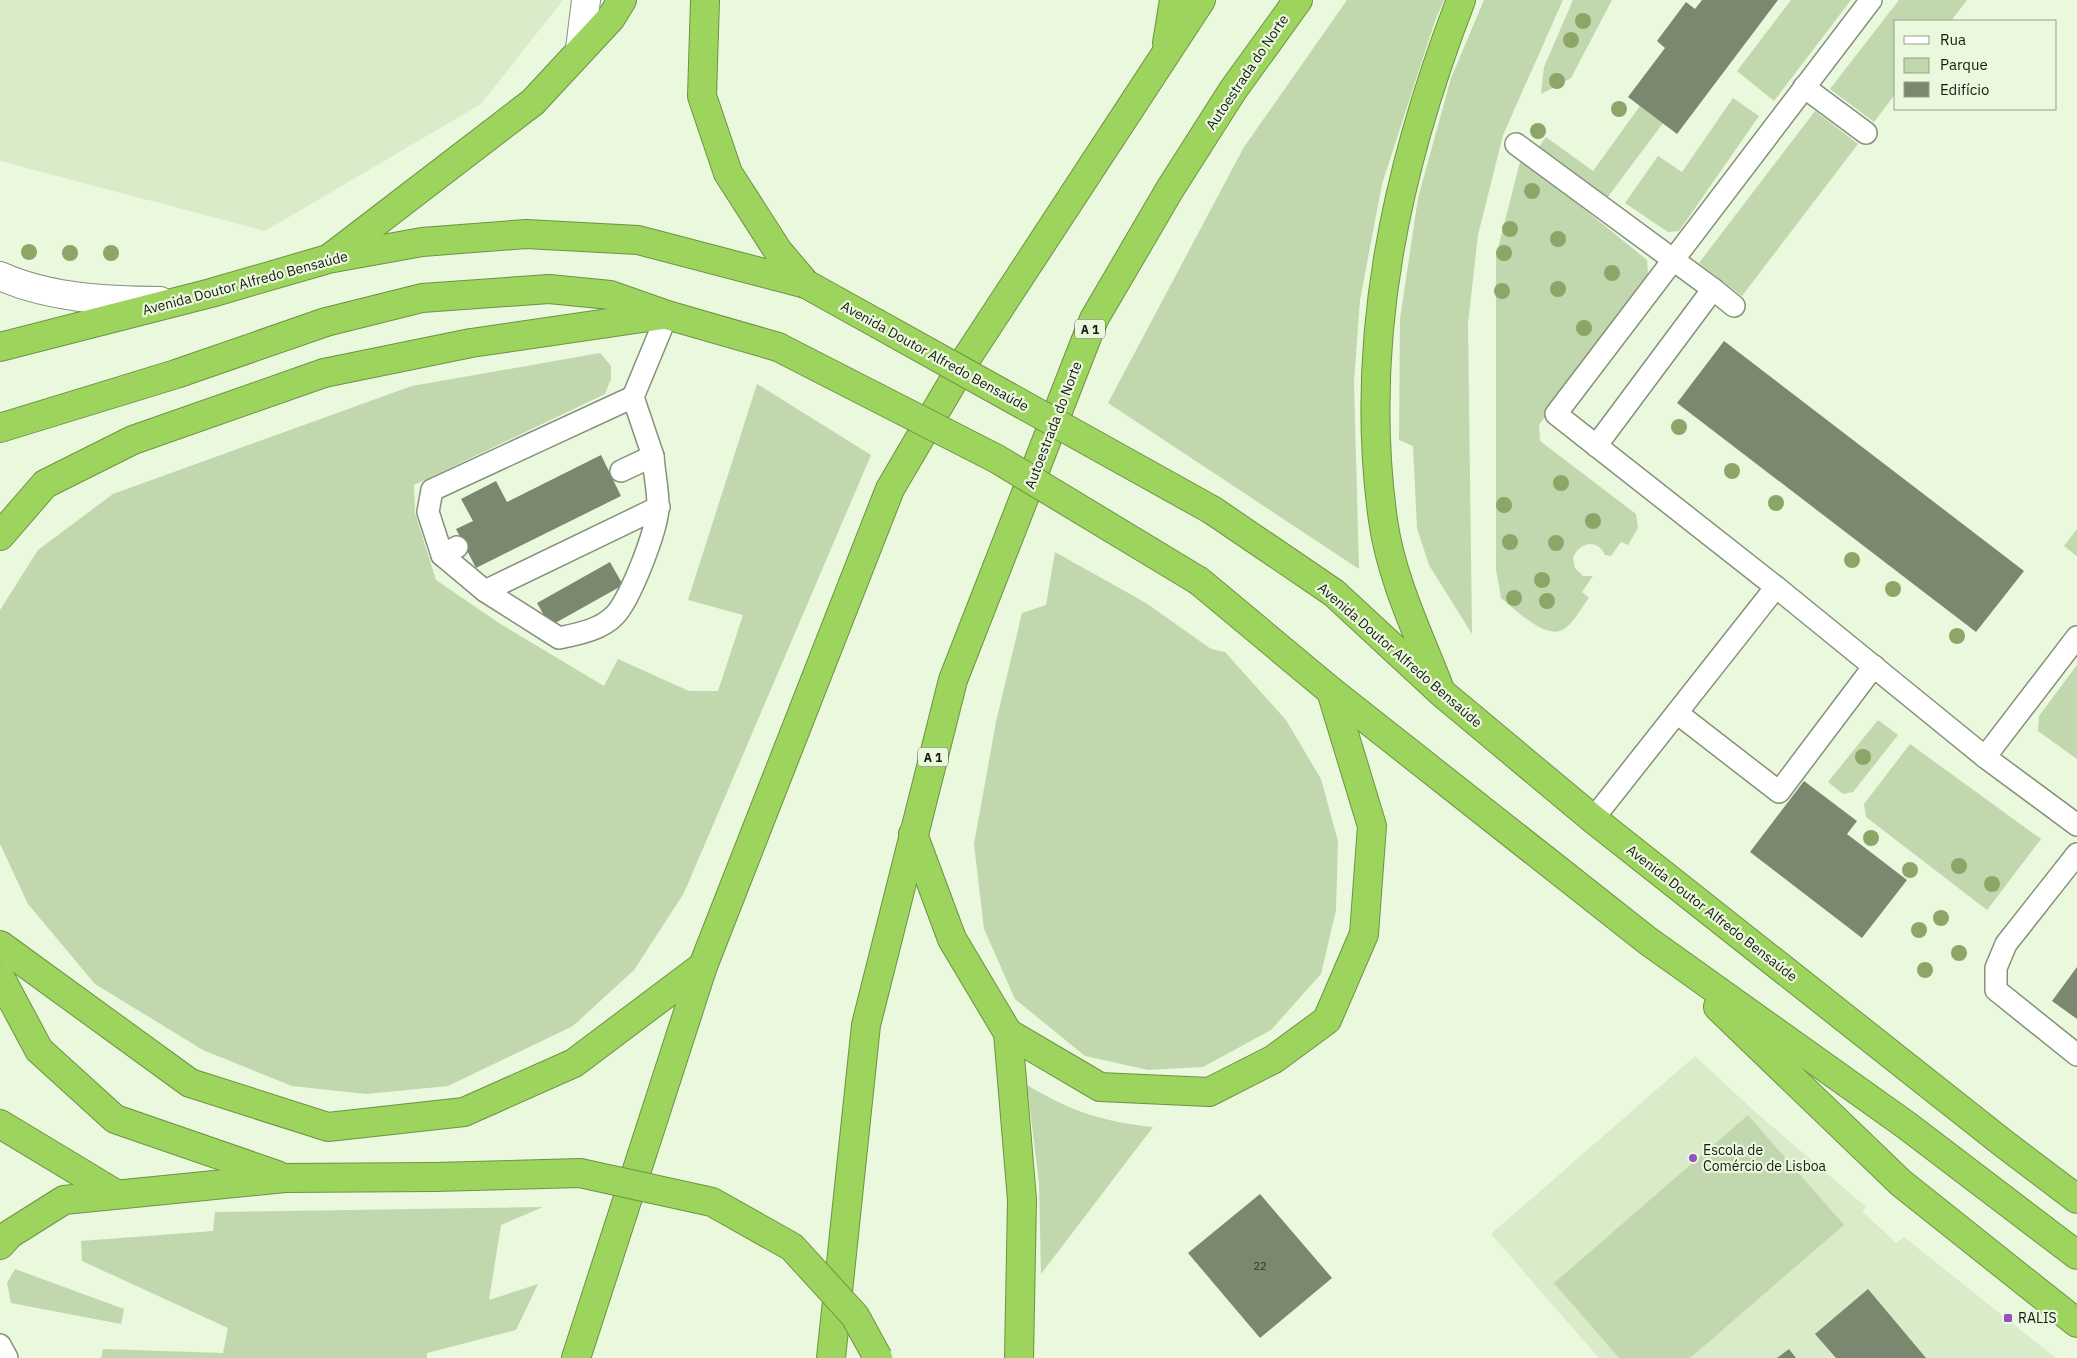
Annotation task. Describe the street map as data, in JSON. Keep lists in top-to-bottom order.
{
  "streets": {
    "highway": ["Autoestrada do Norte", "Avenida Doutor Alfredo Bensaúde", "A 1"]
  },
  "places": {
    "other": ["Escola de Comércio de Lisboa"],
    "transit": ["RALIS"]
  },
  "house_numbers": ["22"],
  "legend": ["Rua", "Parque", "Edifício"]
}
